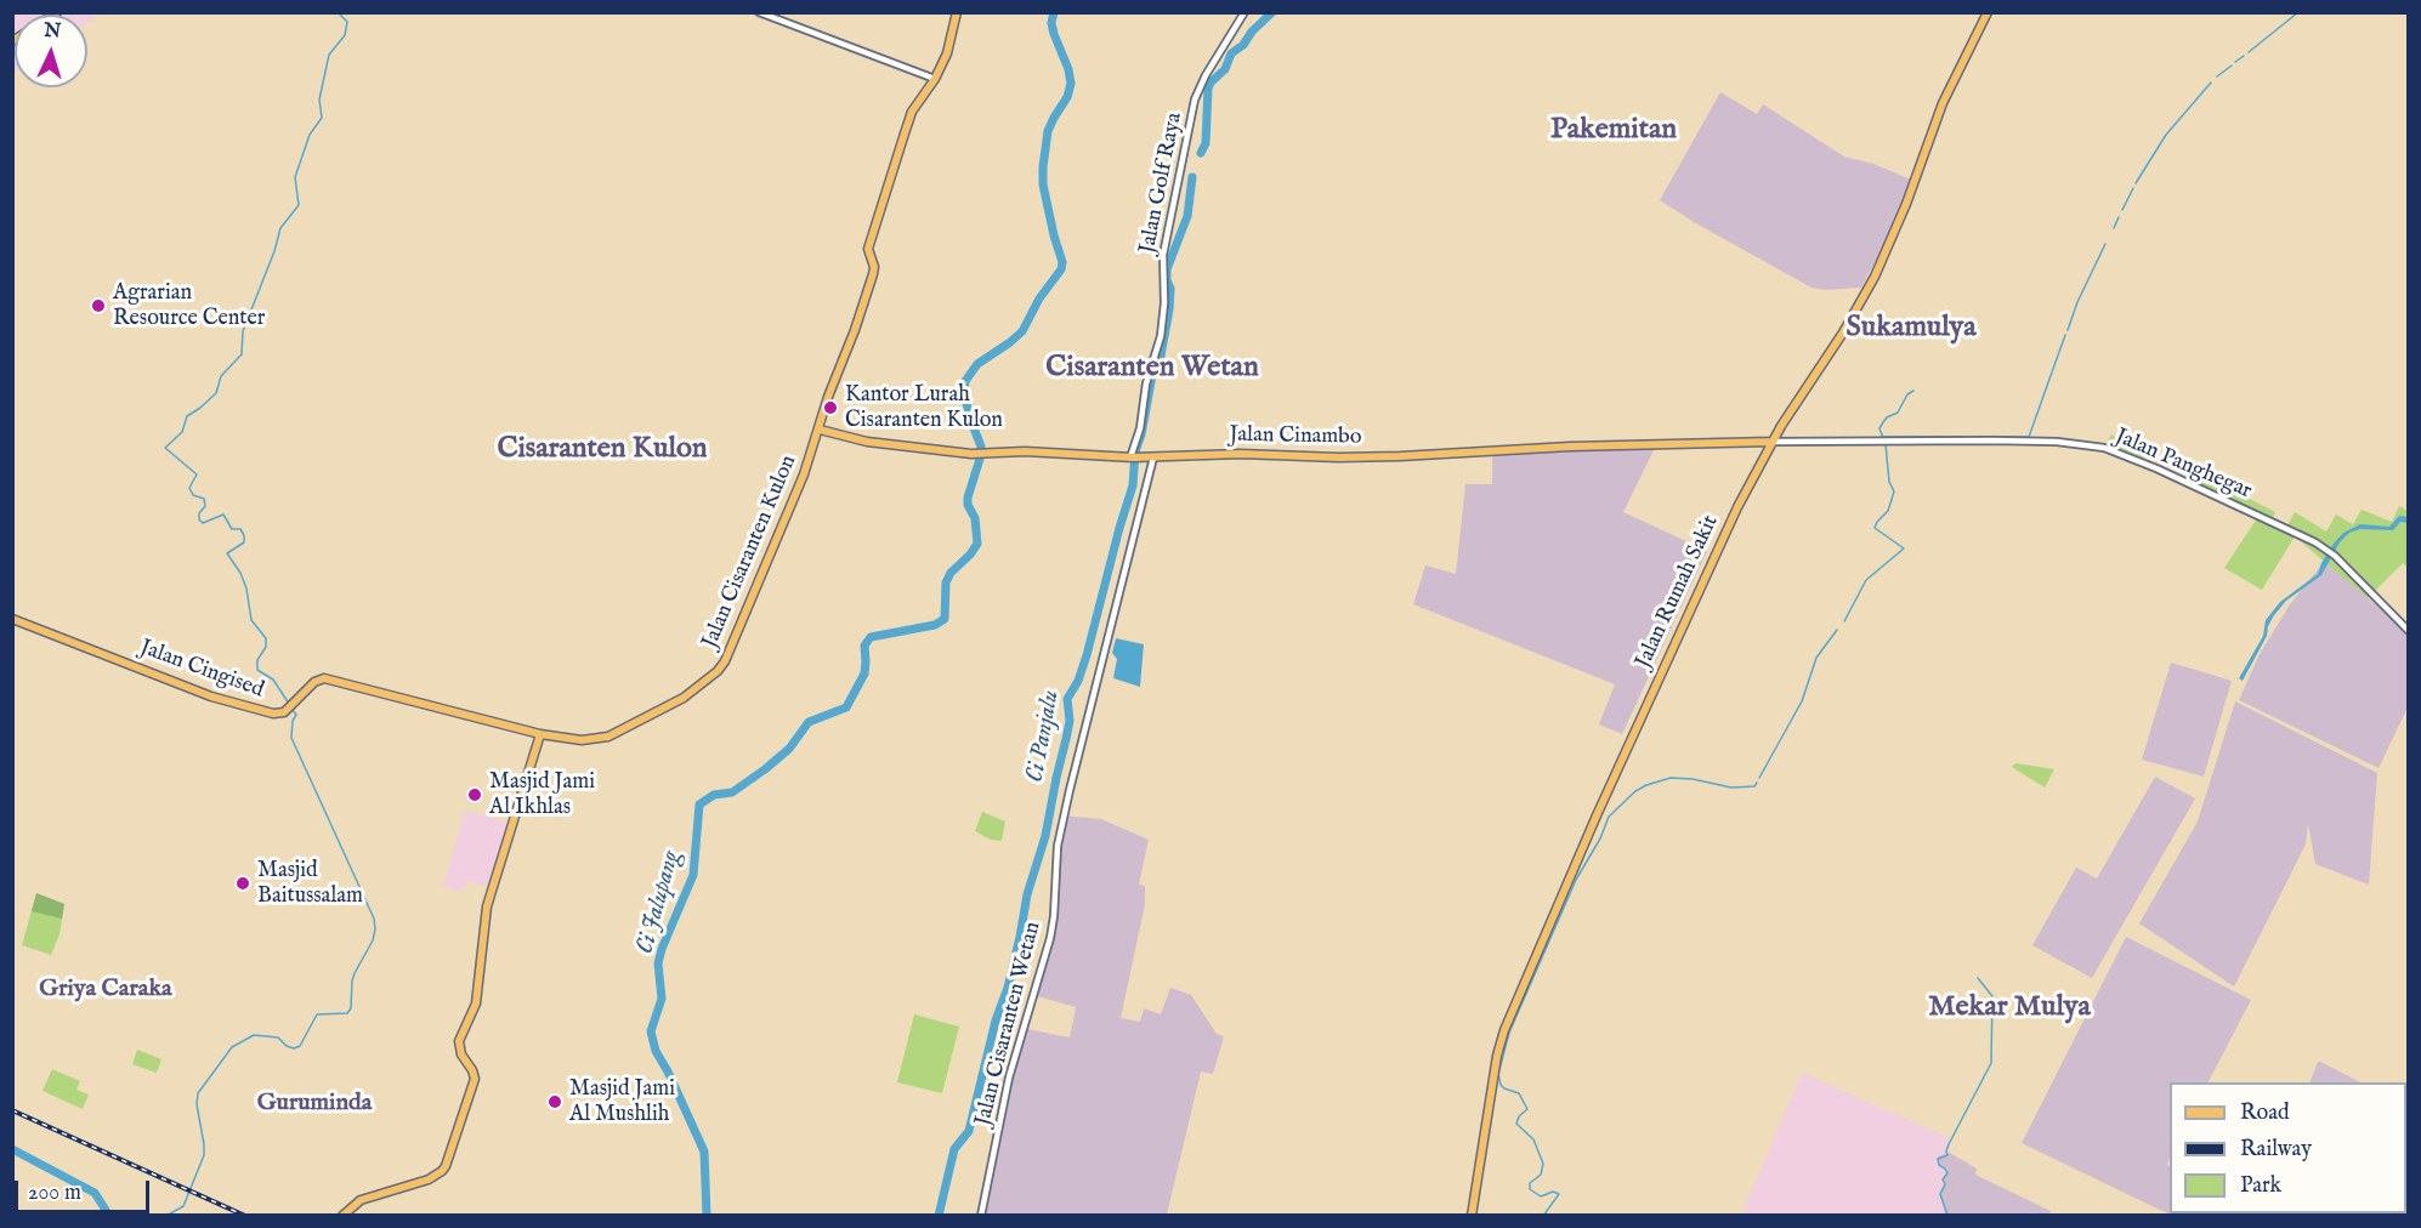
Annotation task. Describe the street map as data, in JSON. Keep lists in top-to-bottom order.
{
  "streets": {
    "main road": [
      "Jalan Cinambo",
      "Jalan Cisaranten Kulon",
      "Jalan Rumah Sakit",
      "Jalan Cingised"
    ],
    "street": ["Jalan Golf Raya", "Jalan Panghegar", "Jalan Cisaranten Wetan"]
  },
  "crossings": [
    ["Jalan Golf Raya", "Jalan Cinambo"],
    ["Jalan Cinambo", "Jalan Panghegar"],
    ["Jalan Cinambo", "Jalan Cisaranten Kulon"],
    ["Jalan Cinambo", "Jalan Rumah Sakit"],
    ["Jalan Cinambo", "Jalan Cisaranten Wetan"],
    ["Jalan Panghegar", "Jalan Rumah Sakit"],
    ["Jalan Cisaranten Kulon", "Jalan Cingised"]
  ],
  "districts": [
    "Pakemitan",
    "Sukamulya",
    "Cisaranten Wetan",
    "Cisaranten Kulon",
    "Griya Caraka",
    "Mekar Mulya",
    "Guruminda"
  ],
  "water": ["Ci Panjalu", "Ci Jalupang"],
  "places": [
    "Agrarian Resource Center",
    "Kantor Lurah Cisaranten Kulon",
    "Masjid Jami Al Ikhlas",
    "Masjid Baitussalam",
    "Masjid Jami Al Mushlih"
  ],
  "legend": ["Road", "Railway", "Park"],
  "scale_bar": "200 m",
  "north": "top"
}
